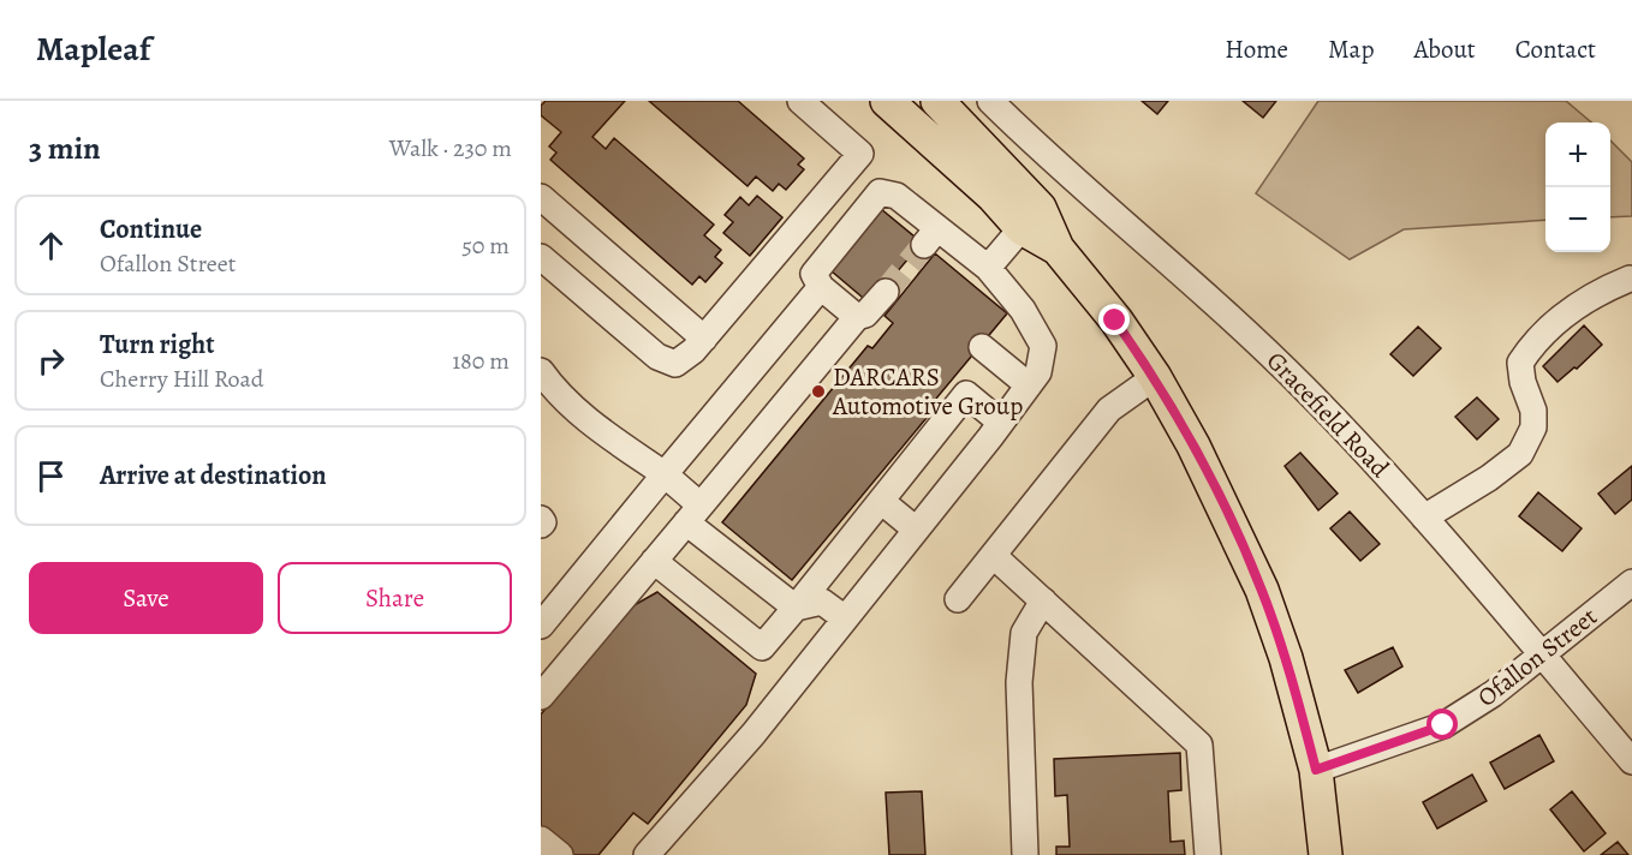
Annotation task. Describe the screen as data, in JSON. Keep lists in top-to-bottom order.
{
  "streets": {
    "street": ["Gracefield Road", "Ofallon Street"]
  },
  "crossings": [
    ["Gracefield Road", "Ofallon Street"]
  ],
  "places": ["DARCARS Automotive Group"],
  "page": {
    "header": "Mapleaf",
    "nav": [
      "Home",
      "Map",
      "About",
      "Contact"
    ],
    "heading": ["3 min", "Walk · 230 m"],
    "map_buttons": ["+", "−"],
    "list": [
      ["Continue", "Ofallon Street", "50 m"],
      ["Turn right", "Cherry Hill Road", "180 m"],
      "Arrive at destination"
    ],
    "buttons": ["Save", "Share"]
  }
}
